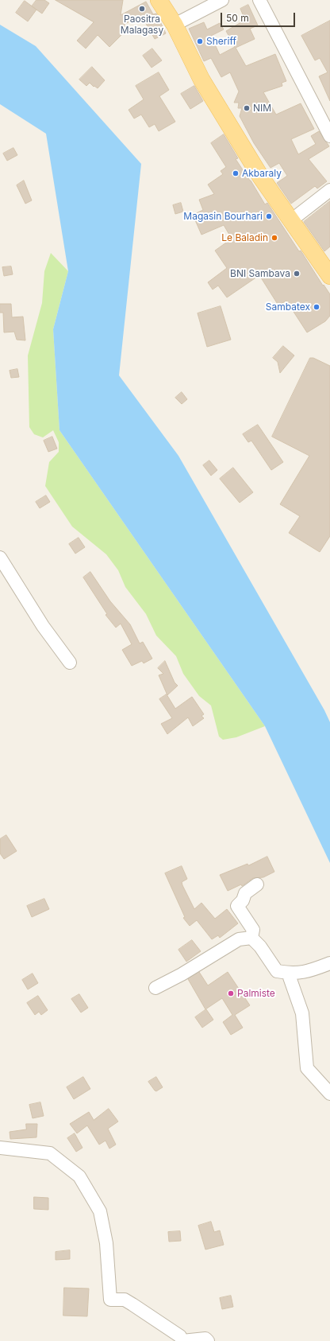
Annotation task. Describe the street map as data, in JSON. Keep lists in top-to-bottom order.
{
  "places": [
    "Paositra Malagasy",
    "Sheriff",
    "NIM",
    "Akbaraly",
    "Magasin Bourhari",
    "Le Baladin",
    "BNI Sambava",
    "Sambatex",
    "Palmiste"
  ],
  "scale_bar": "50 m"
}
